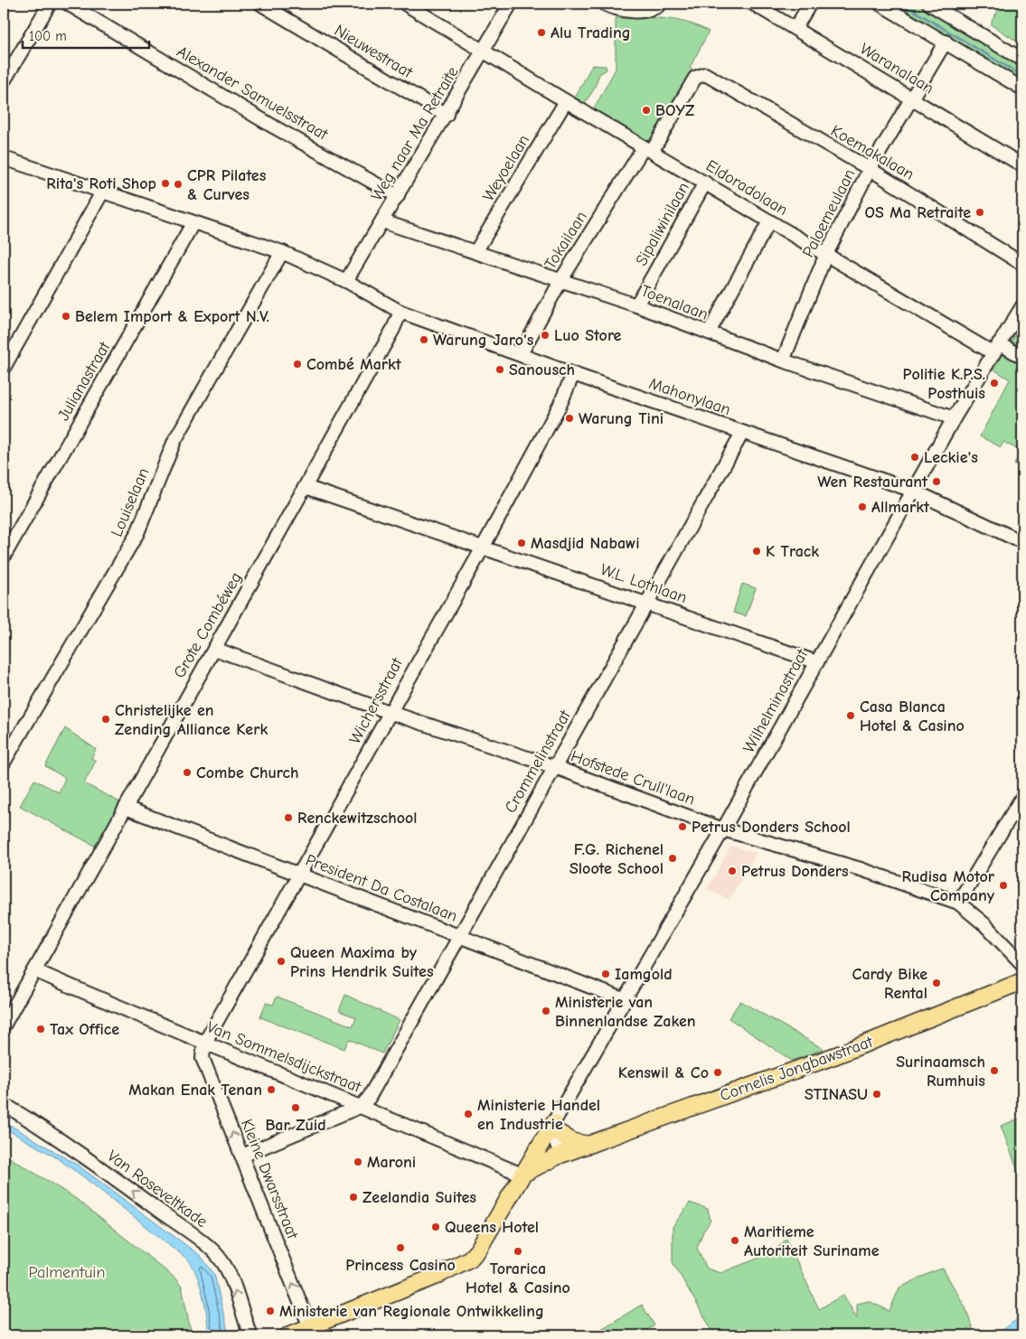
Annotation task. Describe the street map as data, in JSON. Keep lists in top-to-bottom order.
{
  "streets": {
    "main road": ["Cornelis Jongbawstraat"],
    "street": [
      "Nieuwestraat",
      "Waranalaan",
      "Alexander Samuelsstraat",
      "Weg naar Ma Retraite",
      "Koemakalaan",
      "Weyoelaan",
      "Eldoradolaan",
      "Paloemeulaan",
      "Sipaliwinilaan",
      "Tokailaan",
      "Toenalaan",
      "Julianastraat",
      "Mahonylaan",
      "Louiselaan",
      "W.L. Lothlaan",
      "Grote Combéweg",
      "Wichersstraat",
      "Wilhelminastraat",
      "Crommelinstraat",
      "Hofstede Crull'laan",
      "President Da Costalaan",
      "Van Sommelsdijckstraat",
      "Kleine Dwarsstraat",
      "Van Roseveltkade"
    ]
  },
  "crossings": [
    ["Nieuwestraat", "Weg naar Ma Retraite"],
    ["Waranalaan", "Paloemeulaan"],
    ["Alexander Samuelsstraat", "Weg naar Ma Retraite"],
    ["Weg naar Ma Retraite", "Eldoradolaan"],
    ["Weg naar Ma Retraite", "Toenalaan"],
    ["Weg naar Ma Retraite", "Mahonylaan"],
    ["Koemakalaan", "Paloemeulaan"],
    ["Koemakalaan", "Tokailaan"],
    ["Weyoelaan", "Eldoradolaan"],
    ["Weyoelaan", "Toenalaan"],
    ["Eldoradolaan", "Paloemeulaan"],
    ["Eldoradolaan", "Sipaliwinilaan"],
    ["Eldoradolaan", "Tokailaan"],
    ["Eldoradolaan", "Wilhelminastraat"],
    ["Paloemeulaan", "Toenalaan"],
    ["Sipaliwinilaan", "Toenalaan"],
    ["Tokailaan", "Toenalaan"],
    ["Tokailaan", "Mahonylaan"],
    ["Toenalaan", "Wilhelminastraat"],
    ["Julianastraat", "Mahonylaan"],
    ["Mahonylaan", "Louiselaan"],
    ["Mahonylaan", "Grote Combéweg"],
    ["Mahonylaan", "Wichersstraat"],
    ["Mahonylaan", "Wilhelminastraat"],
    ["Mahonylaan", "Crommelinstraat"],
    ["W.L. Lothlaan", "Grote Combéweg"],
    ["W.L. Lothlaan", "Wichersstraat"],
    ["W.L. Lothlaan", "Wilhelminastraat"],
    ["W.L. Lothlaan", "Crommelinstraat"],
    ["Grote Combéweg", "Hofstede Crull'laan"],
    ["Grote Combéweg", "President Da Costalaan"],
    ["Grote Combéweg", "Van Sommelsdijckstraat"],
    ["Wichersstraat", "Hofstede Crull'laan"],
    ["Wichersstraat", "President Da Costalaan"],
    ["Wichersstraat", "Van Sommelsdijckstraat"],
    ["Wichersstraat", "Kleine Dwarsstraat"],
    ["Wilhelminastraat", "Hofstede Crull'laan"],
    ["Wilhelminastraat", "President Da Costalaan"],
    ["Crommelinstraat", "Hofstede Crull'laan"],
    ["Crommelinstraat", "President Da Costalaan"],
    ["Crommelinstraat", "Van Sommelsdijckstraat"],
    ["Van Sommelsdijckstraat", "Cornelis Jongbawstraat"],
    ["Van Sommelsdijckstraat", "Kleine Dwarsstraat"]
  ],
  "one_way": ["Kleine Dwarsstraat", "Van Roseveltkade"],
  "parks": ["Palmentuin"],
  "places": [
    "Alu Trading",
    "BOYZ",
    "Rita's Roti Shop",
    "CPR Pilates & Curves",
    "OS Ma Retraite",
    "Belem Import & Export N.V.",
    "Luo Store",
    "Warung Jaro's",
    "Combé Markt",
    "Sanousch",
    "Politie K.P.S. Posthuis",
    "Warung Tini",
    "Leckie's",
    "Wen Restaurant",
    "Allmarkt",
    "Masdjid Nabawi",
    "K Track",
    "Casa Blanca Hotel & Casino",
    "Christelijke en Zending Alliance Kerk",
    "Combe Church",
    "Renckewitzschool",
    "Petrus Donders School",
    "F.G. Richenel Sloote School",
    "Petrus Donders",
    "Rudisa Motor Company",
    "Queen Maxima by Prins Hendrik Suites",
    "Iamgold",
    "Cardy Bike Rental",
    "Ministerie van Binnenlandse Zaken",
    "Tax Office",
    "Surinaamsch Rumhuis",
    "Kenswil & Co",
    "Makan Enak Tenan",
    "STINASU",
    "Bar Zuid",
    "Ministerie Handel en Industrie",
    "Maroni",
    "Zeelandia Suites",
    "Queens Hotel",
    "Maritieme Autoriteit Suriname",
    "Princess Casino",
    "Torarica Hotel & Casino",
    "Ministerie van Regionale Ontwikkeling"
  ],
  "scale_bar": "100 m"
}
